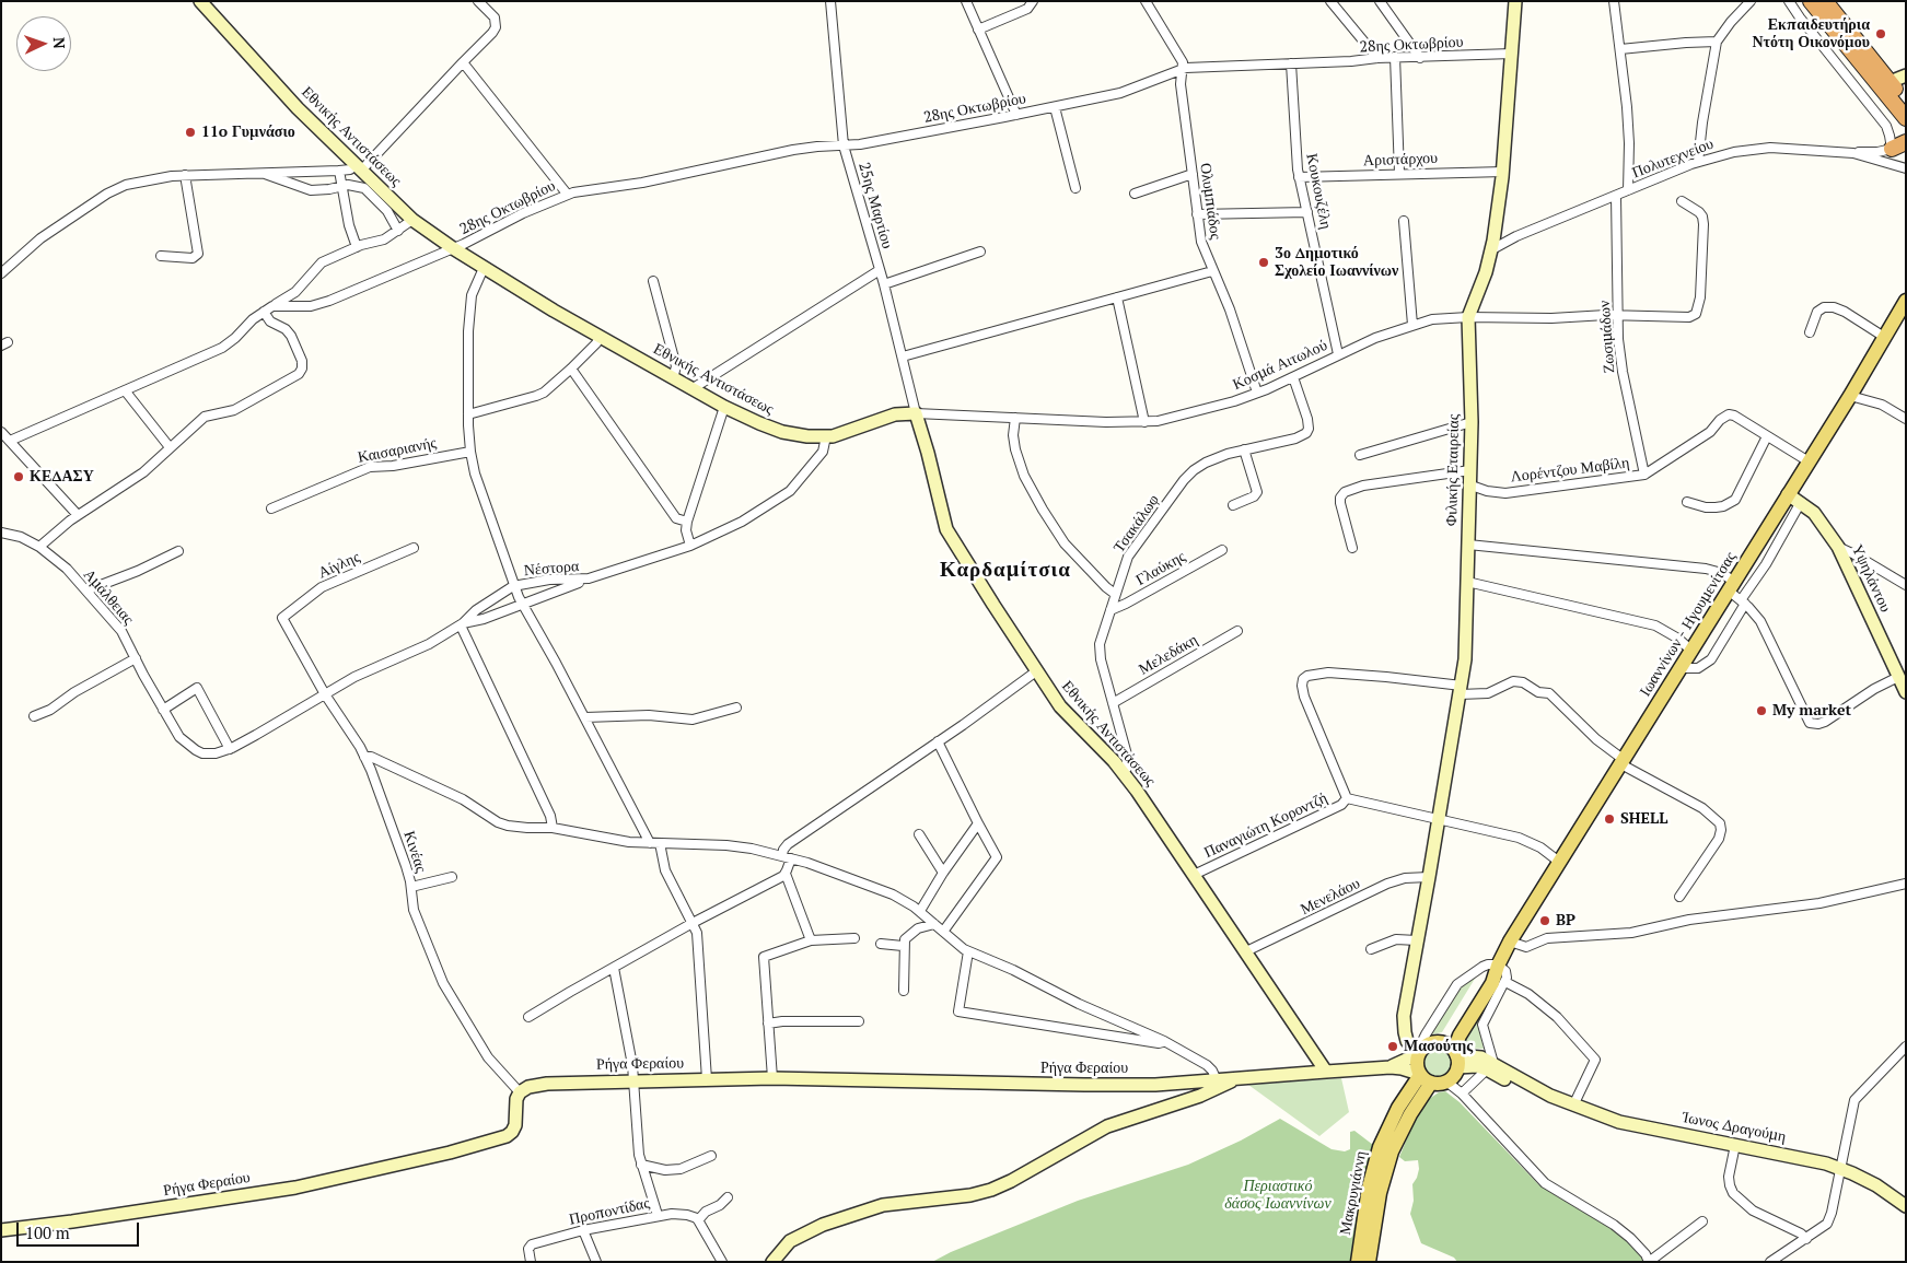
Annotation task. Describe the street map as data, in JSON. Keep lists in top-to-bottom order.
{
  "streets": {
    "main road": ["Ιωαννίνων - Ηγουμενίτσας", "Μακρυγιάννη"],
    "street": [
      "28ης Οκτωβρίου",
      "Εθνικής Αντιστάσεως",
      "Πολυτεχνείου",
      "Αριστάρχου",
      "Κουκουζέλη",
      "Ολυμπιάδος",
      "25ης Μαρτίου",
      "Ζωσιμάδων",
      "Κοσμά Αιτωλού",
      "Καισαριανής",
      "Φιλικής Εταιρείας",
      "Λορέντζου Μαβίλη",
      "Τσακάλωφ",
      "Αίγλης",
      "Νέστορα",
      "Γλαύκης",
      "Υψηλάντου",
      "Αμάλθειας",
      "Μελεδάκη",
      "Παναγιώτη Κοροντζή",
      "Κινέας",
      "Μενελάου",
      "Ρήγα Φεραίου",
      "Ίωνος Δραγούμη",
      "Προποντίδας"
    ]
  },
  "crossings": [
    ["28ης Οκτωβρίου", "Εθνικής Αντιστάσεως"],
    ["28ης Οκτωβρίου", "Κουκουζέλη"],
    ["28ης Οκτωβρίου", "Ολυμπιάδος"],
    ["28ης Οκτωβρίου", "25ης Μαρτίου"],
    ["28ης Οκτωβρίου", "Φιλικής Εταιρείας"],
    ["Εθνικής Αντιστάσεως", "25ης Μαρτίου"],
    ["Εθνικής Αντιστάσεως", "Κοσμά Αιτωλού"],
    ["Εθνικής Αντιστάσεως", "Τσακάλωφ"],
    ["Εθνικής Αντιστάσεως", "Νέστορα"],
    ["Εθνικής Αντιστάσεως", "Παναγιώτη Κοροντζή"],
    ["Εθνικής Αντιστάσεως", "Μενελάου"],
    ["Εθνικής Αντιστάσεως", "Ρήγα Φεραίου"],
    ["Πολυτεχνείου", "Ζωσιμάδων"],
    ["Πολυτεχνείου", "Φιλικής Εταιρείας"],
    ["Αριστάρχου", "Κουκουζέλη"],
    ["Αριστάρχου", "Φιλικής Εταιρείας"],
    ["Κουκουζέλη", "Κοσμά Αιτωλού"],
    ["Ολυμπιάδος", "Κοσμά Αιτωλού"],
    ["25ης Μαρτίου", "Κοσμά Αιτωλού"],
    ["Ζωσιμάδων", "Κοσμά Αιτωλού"],
    ["Ζωσιμάδων", "Λορέντζου Μαβίλη"],
    ["Κοσμά Αιτωλού", "Φιλικής Εταιρείας"],
    ["Κοσμά Αιτωλού", "Τσακάλωφ"],
    ["Φιλικής Εταιρείας", "Λορέντζου Μαβίλη"],
    ["Φιλικής Εταιρείας", "Ιωαννίνων - Ηγουμενίτσας"],
    ["Φιλικής Εταιρείας", "Μενελάου"],
    ["Φιλικής Εταιρείας", "Μακρυγιάννη"],
    ["Λορέντζου Μαβίλη", "Ιωαννίνων - Ηγουμενίτσας"],
    ["Τσακάλωφ", "Γλαύκης"],
    ["Τσακάλωφ", "Μελεδάκη"],
    ["Αίγλης", "Κινέας"],
    ["Νέστορα", "Αμάλθειας"],
    ["Νέστορα", "Κινέας"],
    ["Υψηλάντου", "Ιωαννίνων - Ηγουμενίτσας"],
    ["Ιωαννίνων - Ηγουμενίτσας", "Μακρυγιάννη"],
    ["Κινέας", "Ρήγα Φεραίου"]
  ],
  "districts": ["Καρδαμίτσια"],
  "parks": ["Περιαστικό δάσος Ιωαννίνων"],
  "places": [
    "Εκπαιδευτήρια Ντότη Οικονόμου",
    "11o Γυμνάσιο",
    "3ο Δημοτικό Σχολείο Ιωαννίνων",
    "ΚΕΔΑΣΥ",
    "My market",
    "SHELL",
    "BP",
    "Μασούτης"
  ],
  "scale_bar": "100 m",
  "north": "right"
}
